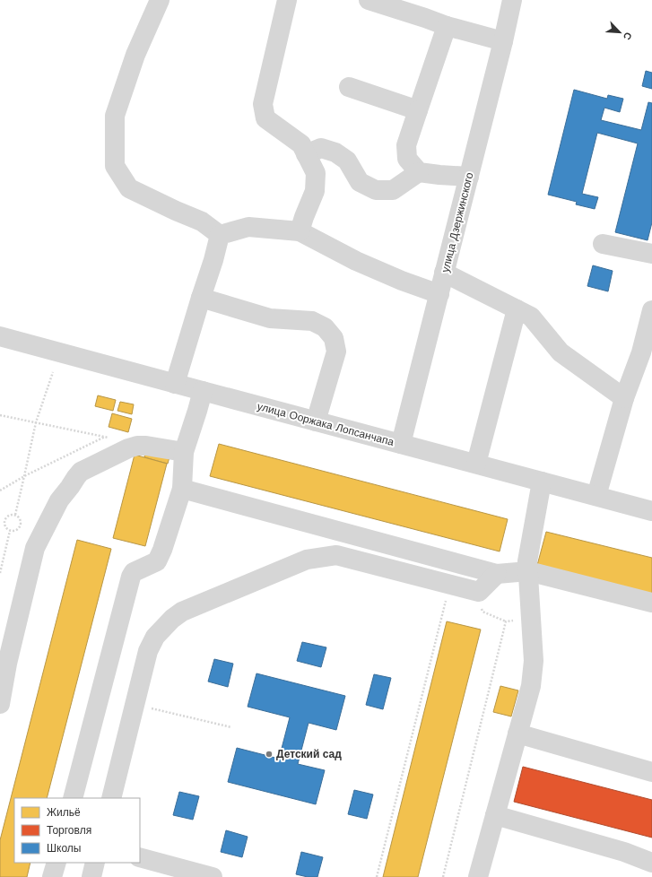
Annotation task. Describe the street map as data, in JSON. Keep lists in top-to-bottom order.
{
  "streets": {
    "street": ["улица Дзержинского", "улица Ооржака Лопсанчапа"]
  },
  "crossings": [
    ["улица Дзержинского", "улица Ооржака Лопсанчапа"]
  ],
  "places": ["Детский сад"],
  "legend": ["Жильё", "Торговля", "Школы"],
  "north": "bottom right"
}
